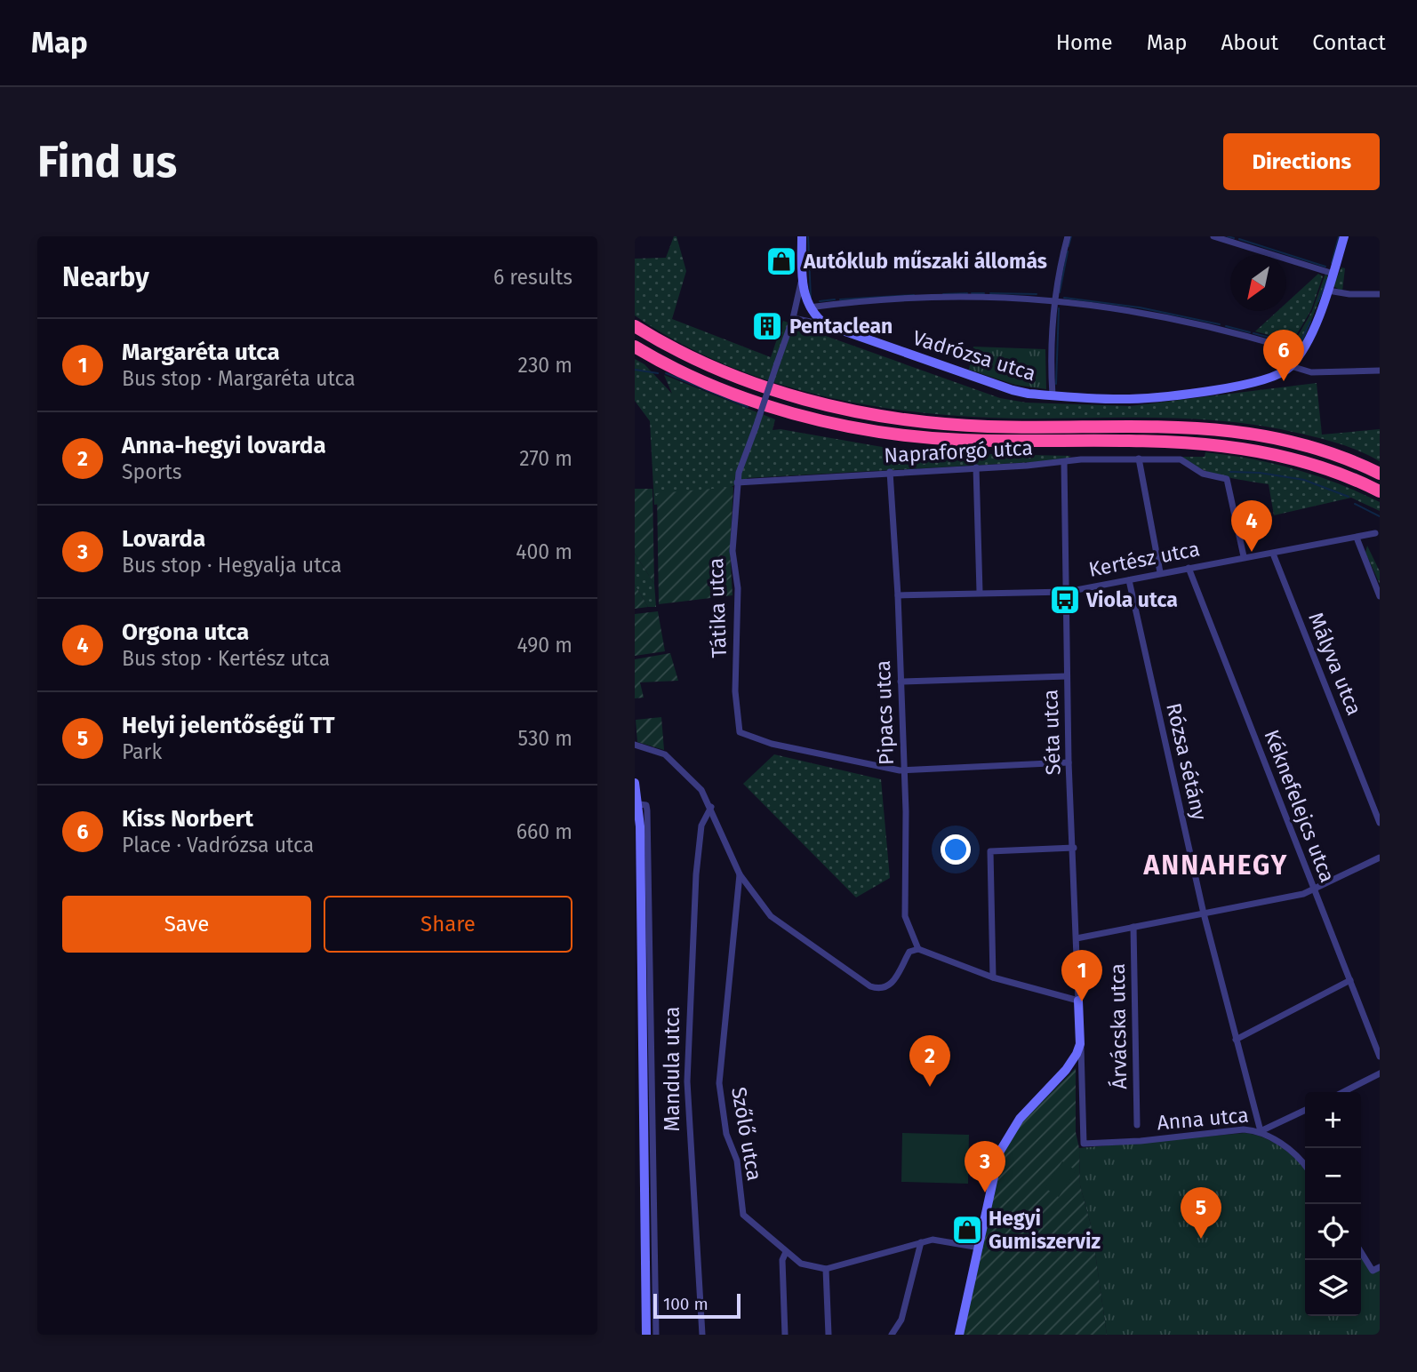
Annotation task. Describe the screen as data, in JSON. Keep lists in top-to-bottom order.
{
  "streets": {
    "street": [
      "Vadrózsa utca",
      "Napraforgó utca",
      "Kertész utca",
      "Tátika utca",
      "Mályva utca",
      "Pipacs utca",
      "Séta utca",
      "Rózsa sétány",
      "Kéknefelejcs utca",
      "Árvácska utca",
      "Mandula utca",
      "Anna utca",
      "Szőlő utca"
    ]
  },
  "crossings": [
    ["Napraforgó utca", "Kertész utca"],
    ["Napraforgó utca", "Tátika utca"],
    ["Napraforgó utca", "Pipacs utca"],
    ["Napraforgó utca", "Séta utca"],
    ["Kertész utca", "Mályva utca"],
    ["Kertész utca", "Séta utca"],
    ["Kertész utca", "Rózsa sétány"],
    ["Kertész utca", "Kéknefelejcs utca"],
    ["Tátika utca", "Pipacs utca"],
    ["Rózsa sétány", "Anna utca"]
  ],
  "districts": ["ANNAHEGY"],
  "places": {
    "shop": ["Autóklub műszaki állomás", "Hegyi Gumiszerviz"],
    "building": ["Pentaclean"],
    "bus stop": ["Viola utca"]
  },
  "scale_bar": "100 m",
  "north": "bottom left",
  "page": {
    "header": "Map",
    "nav": [
      "Home",
      "Map",
      "About",
      "Contact"
    ],
    "buttons": [
      "Directions",
      ["Save", "Share"]
    ],
    "title": "Find us",
    "heading": ["Nearby", "6 results"],
    "list": [
      {
        "mark": "1",
        "name": "Margaréta utca",
        "note": "Bus stop · Margaréta utca",
        "value": "230 m"
      },
      {
        "mark": "2",
        "name": "Anna-hegyi lovarda",
        "note": "Sports",
        "value": "270 m"
      },
      {
        "mark": "3",
        "name": "Lovarda",
        "note": "Bus stop · Hegyalja utca",
        "value": "400 m"
      },
      {
        "mark": "4",
        "name": "Orgona utca",
        "note": "Bus stop · Kertész utca",
        "value": "490 m"
      },
      {
        "mark": "5",
        "name": "Helyi jelentőségű TT",
        "note": "Park",
        "value": "530 m"
      },
      {
        "mark": "6",
        "name": "Kiss Norbert",
        "note": "Place · Vadrózsa utca",
        "value": "660 m"
      }
    ],
    "pins": [
      "6",
      "4",
      "1",
      "2",
      "3",
      "5"
    ],
    "map_buttons": ["+", "−"],
    "scale": "100 m"
  }
}
